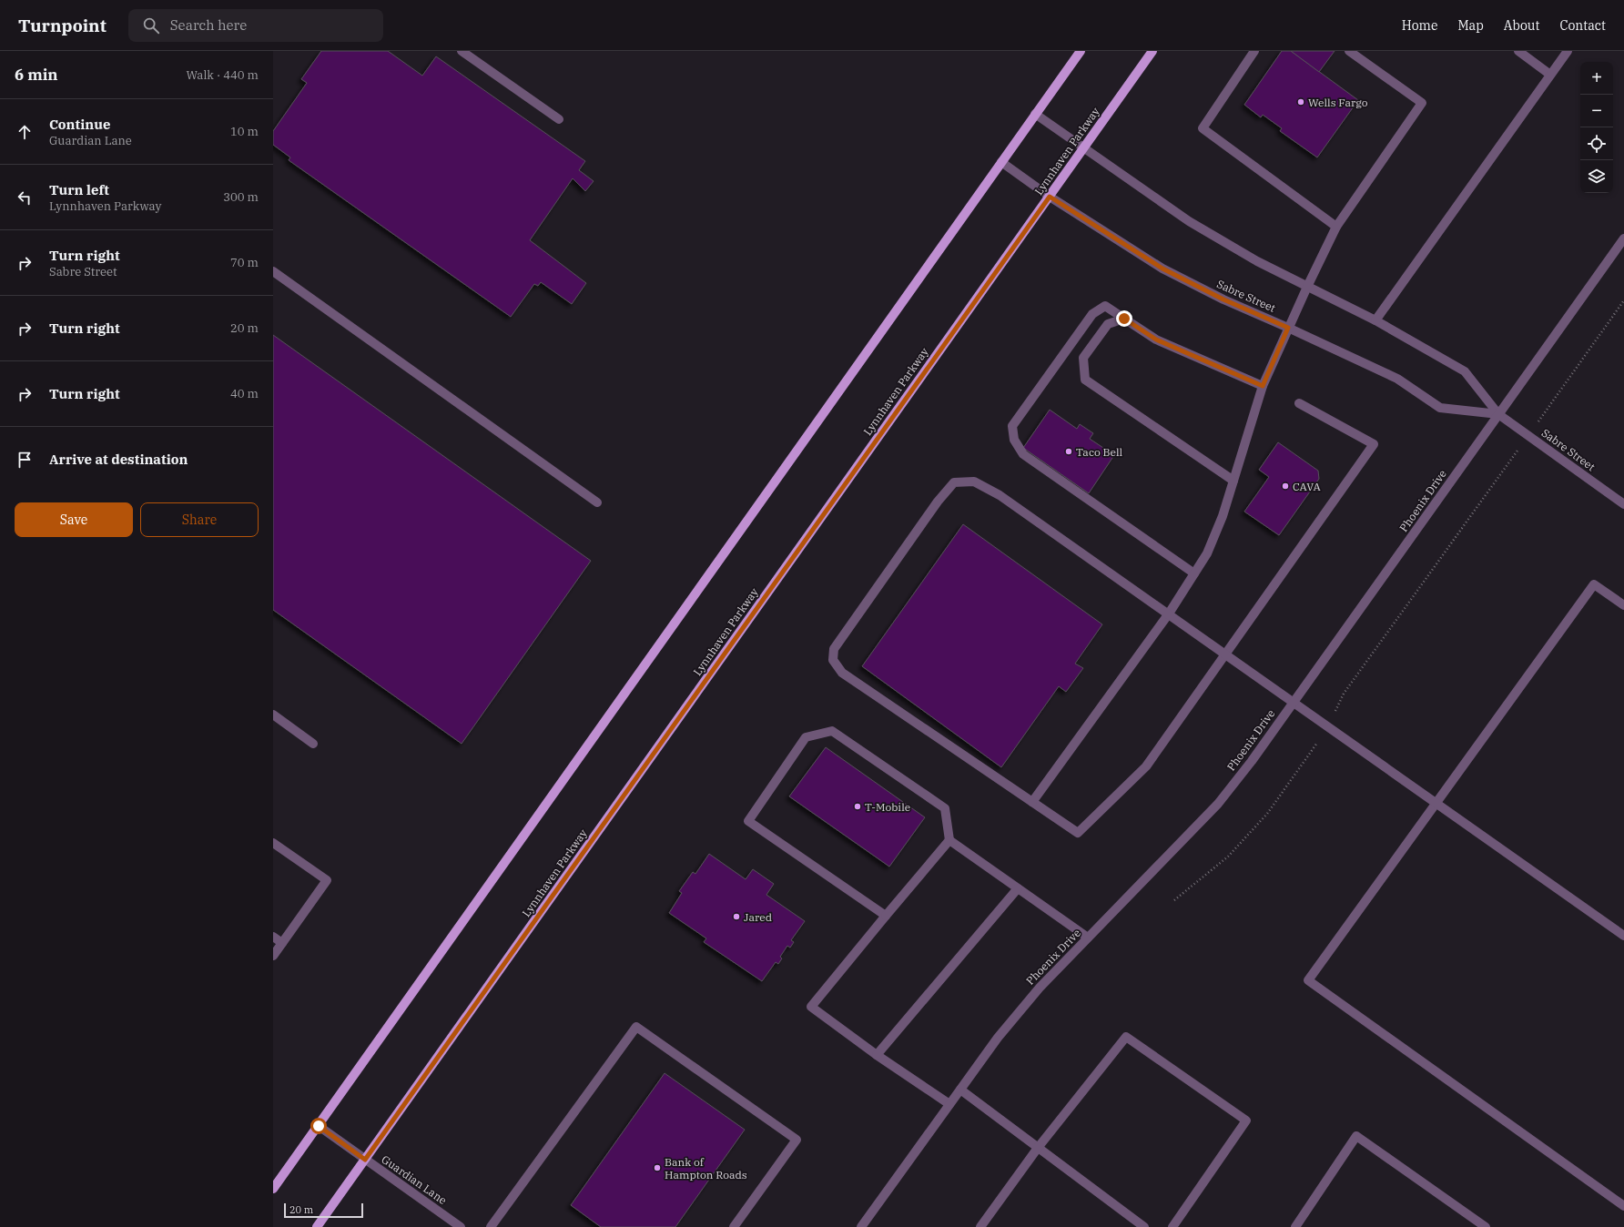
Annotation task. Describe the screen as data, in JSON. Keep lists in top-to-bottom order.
{
  "streets": {
    "main road": ["Lynnhaven Parkway"],
    "street": ["Sabre Street", "Phoenix Drive", "Guardian Lane"]
  },
  "crossings": [
    ["Lynnhaven Parkway", "Sabre Street"],
    ["Lynnhaven Parkway", "Guardian Lane"],
    ["Sabre Street", "Phoenix Drive"]
  ],
  "places": [
    "Wells Fargo",
    "Taco Bell",
    "CAVA",
    "T-Mobile",
    "Jared",
    "Bank of Hampton Roads"
  ],
  "scale_bar": "20 m",
  "page": {
    "header": "Turnpoint",
    "search": "Search here",
    "nav": [
      "Home",
      "Map",
      "About",
      "Contact"
    ],
    "heading": ["6 min", "Walk · 440 m"],
    "map_buttons": ["+", "−"],
    "list": [
      ["Continue", "Guardian Lane", "10 m"],
      ["Turn left", "Lynnhaven Parkway", "300 m"],
      ["Turn right", "Sabre Street", "70 m"],
      ["Turn right", "20 m"],
      ["Turn right", "40 m"],
      "Arrive at destination"
    ],
    "buttons": ["Save", "Share"],
    "scale": "20 m"
  }
}
